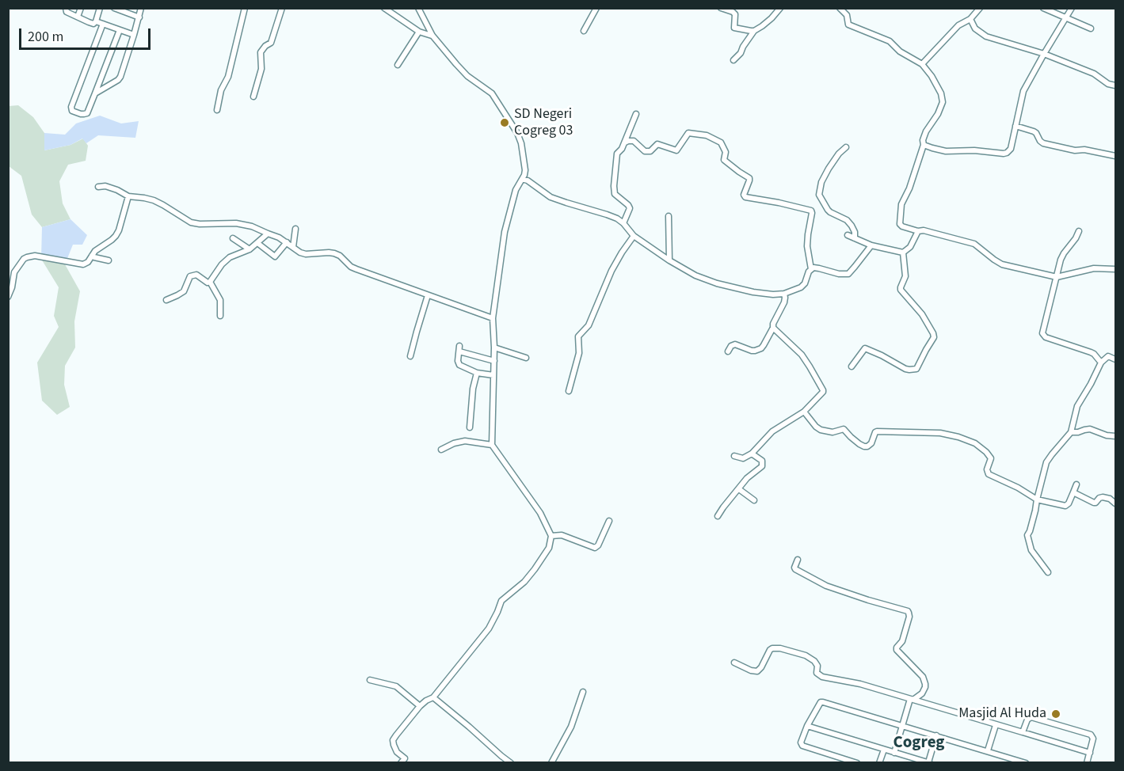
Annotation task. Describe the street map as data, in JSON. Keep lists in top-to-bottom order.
{
  "districts": ["Cogreg"],
  "places": ["SD Negeri Cogreg 03", "Masjid Al Huda"],
  "scale_bar": "200 m"
}
